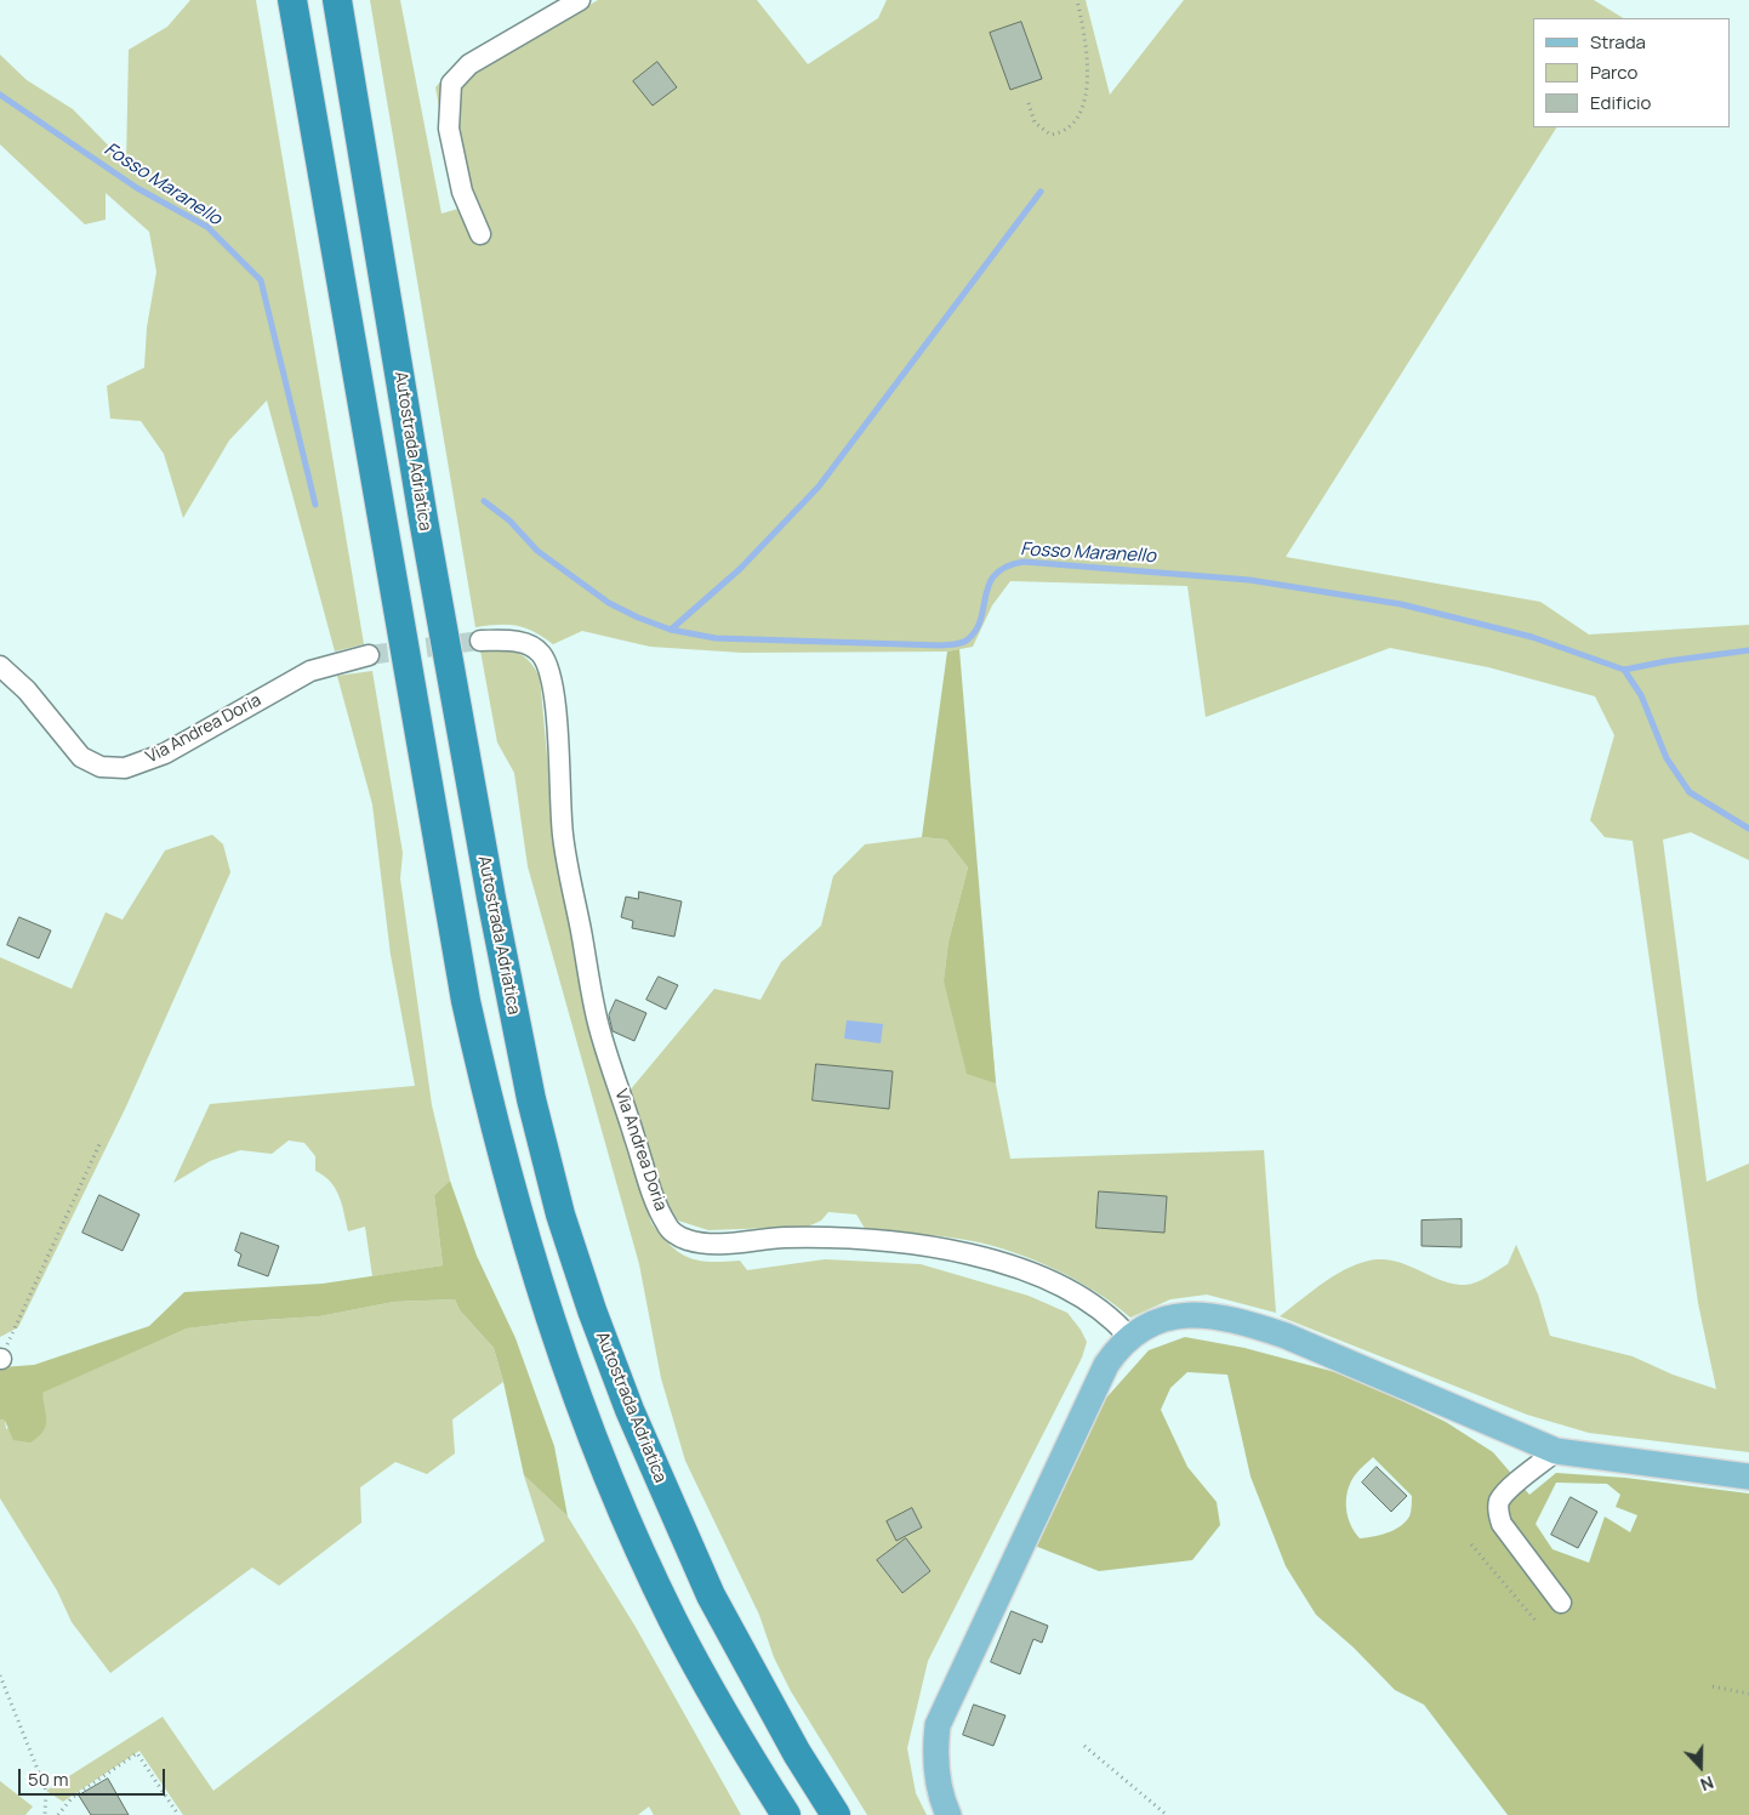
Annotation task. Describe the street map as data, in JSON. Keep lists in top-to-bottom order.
{
  "streets": {
    "highway": ["Autostrada Adriatica"],
    "street": ["Via Andrea Doria"]
  },
  "water": ["Fosso Maranello"],
  "legend": ["Strada", "Parco", "Edificio"],
  "scale_bar": "50 m",
  "north": "bottom"
}
